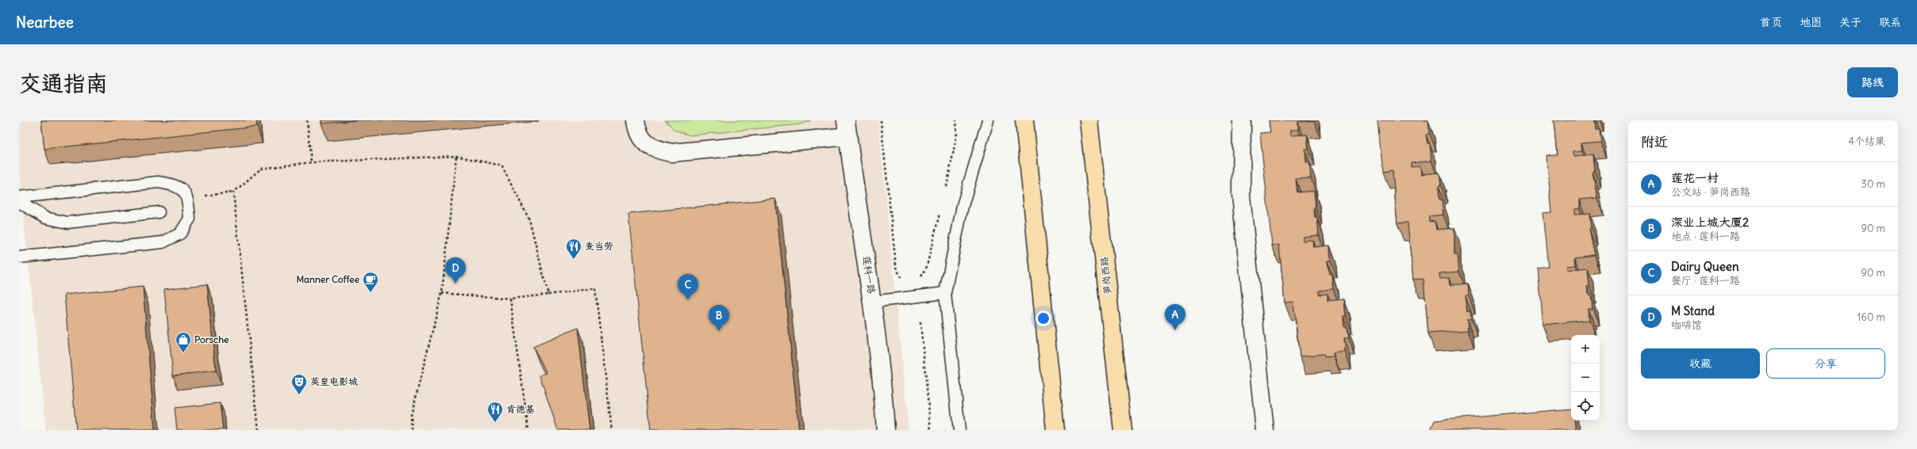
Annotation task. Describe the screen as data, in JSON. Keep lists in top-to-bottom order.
{
  "streets": {
    "main road": ["笋岗西路"],
    "street": ["莲科一路"]
  },
  "places": {
    "restaurant": ["麦当劳", "肯德基"],
    "cafe": ["Manner Coffee"],
    "shop": ["Porsche"],
    "theatre": ["英皇电影城"]
  },
  "page": {
    "header": "Nearbee",
    "nav": [
      "首页",
      "地图",
      "关于",
      "联系"
    ],
    "buttons": [
      "路线",
      ["收藏", "分享"]
    ],
    "title": "交通指南",
    "heading": ["附近", "4个结果"],
    "list": [
      {
        "mark": "A",
        "name": "莲花一村",
        "note": "公交站 · 笋岗西路",
        "value": "30 m"
      },
      {
        "mark": "B",
        "name": "深业上城大厦2",
        "note": "地点 · 莲科一路",
        "value": "90 m"
      },
      {
        "mark": "C",
        "name": "Dairy Queen",
        "note": "餐厅 · 莲科一路",
        "value": "90 m"
      },
      {
        "mark": "D",
        "name": "M Stand",
        "note": "咖啡馆",
        "value": "160 m"
      }
    ],
    "pins": [
      "D",
      "C",
      "A",
      "B"
    ],
    "map_buttons": ["+", "−"]
  }
}
